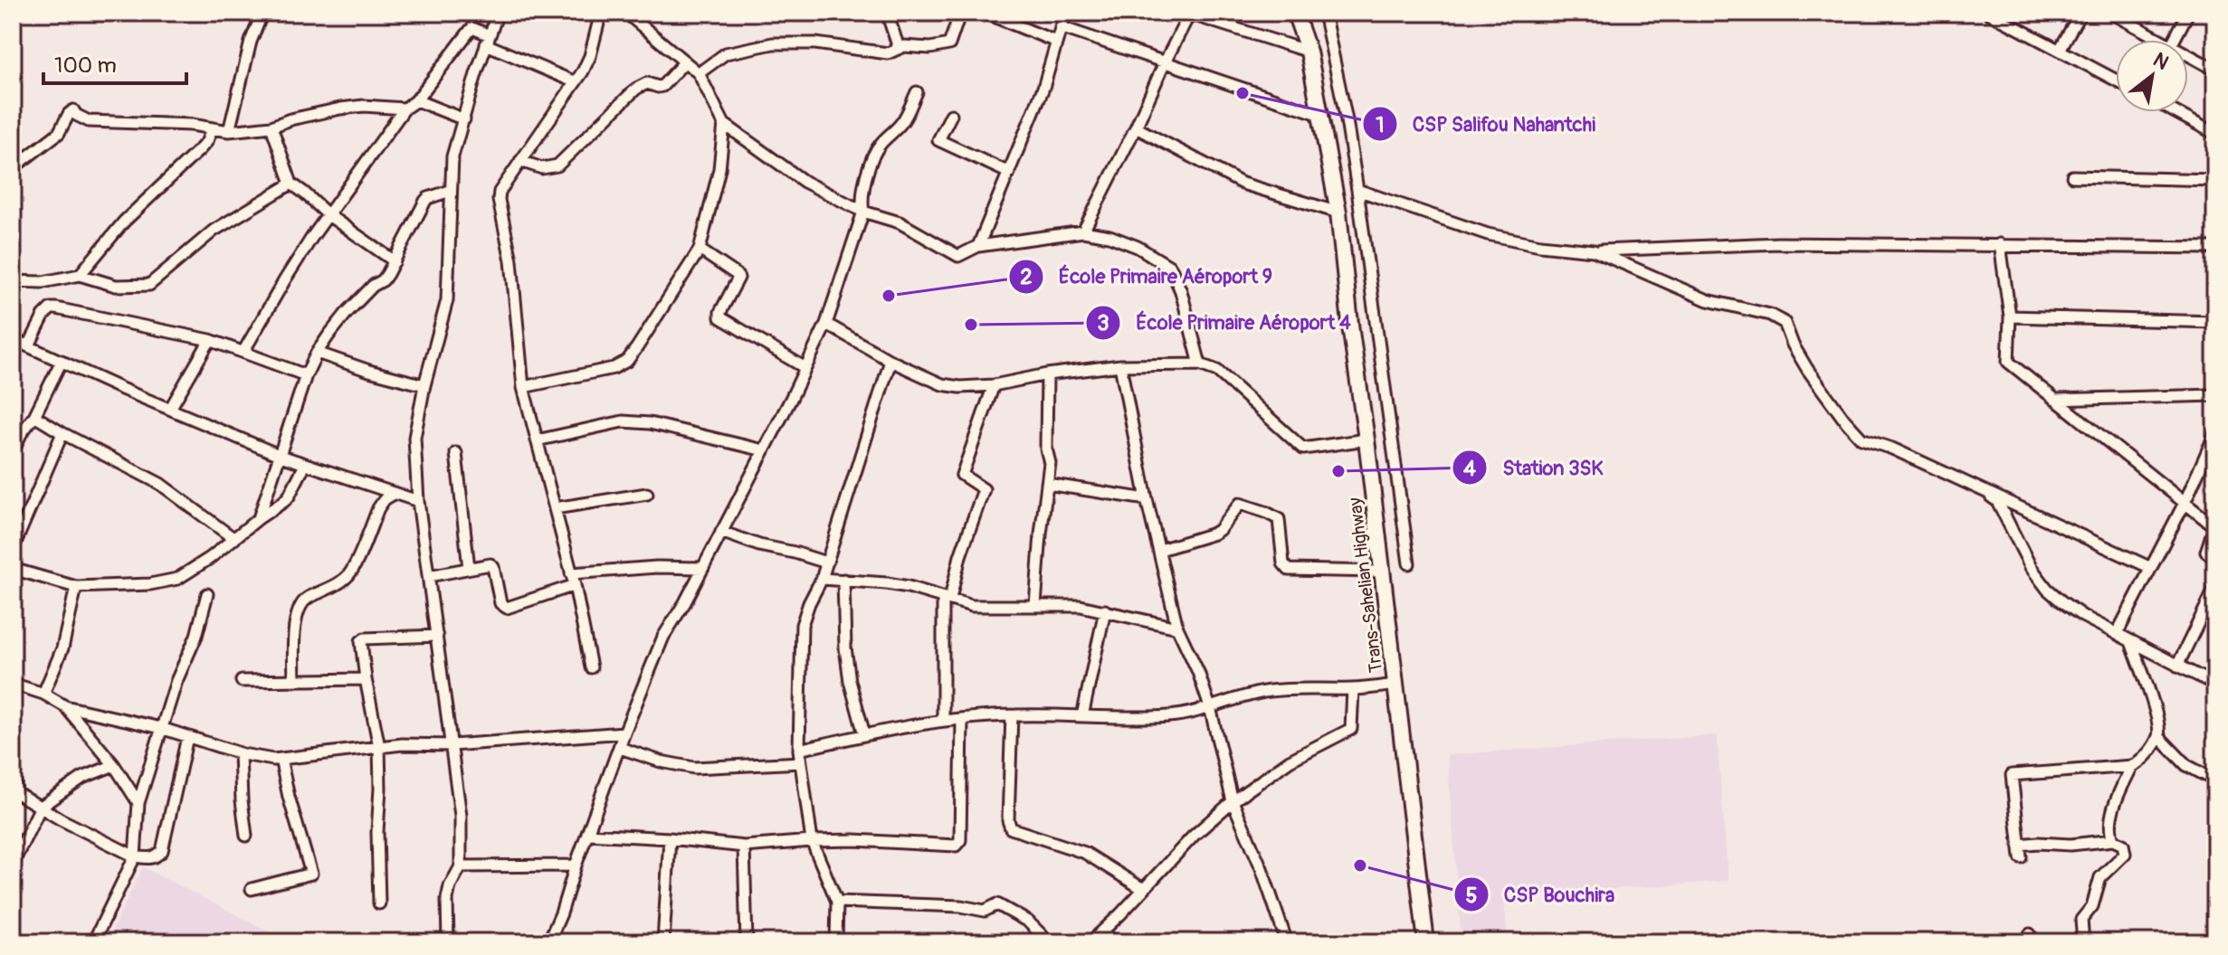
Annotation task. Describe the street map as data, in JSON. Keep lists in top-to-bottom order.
{
  "streets": {
    "highway": ["Trans-Sahelian Highway"]
  },
  "places": [
    "CSP Salifou Nahantchi",
    "École Primaire Aéroport 9",
    "École Primaire Aéroport 4",
    "Station 3SK",
    "CSP Bouchira"
  ],
  "scale_bar": "100 m",
  "north": "top right"
}
